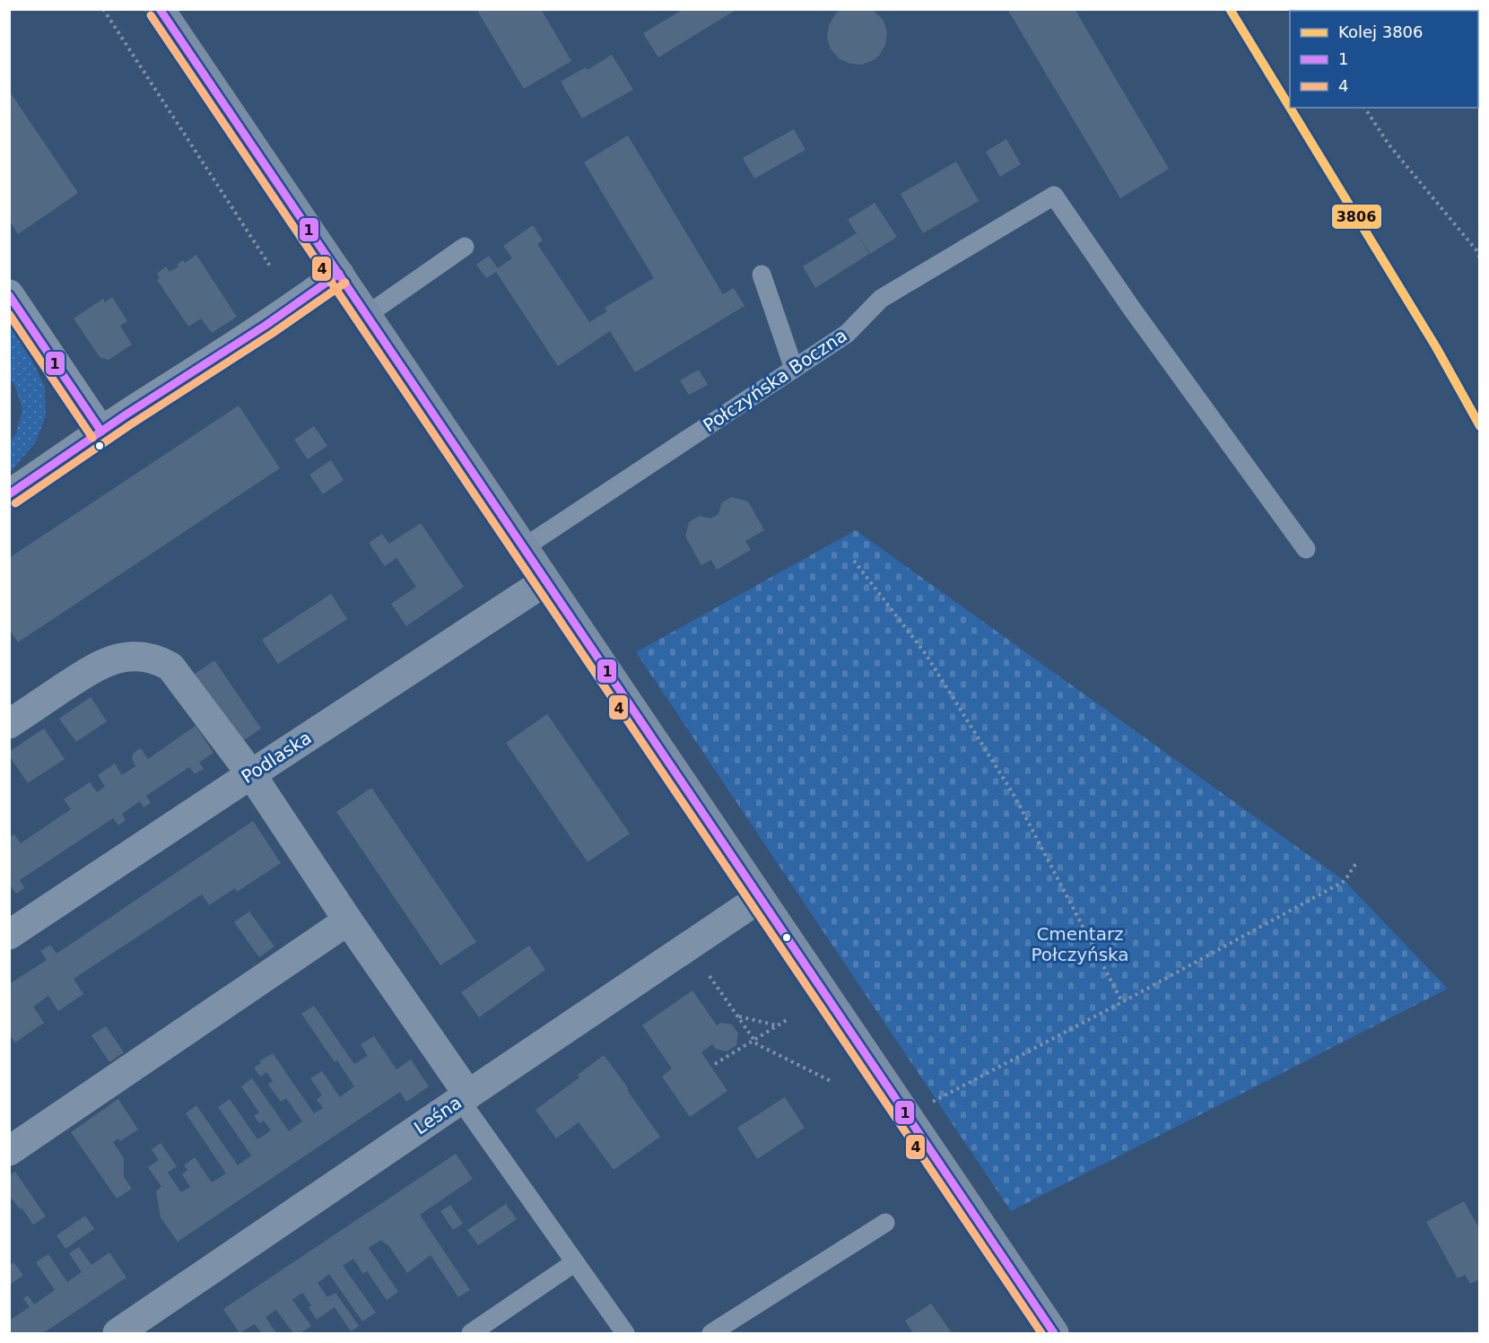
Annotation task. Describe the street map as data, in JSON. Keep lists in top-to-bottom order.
{
  "streets": {
    "street": ["Podlaska", "Leśna"],
    "lane": ["Połczyńska Boczna"]
  },
  "parks": ["Cmentarz Połczyńska"],
  "lines": ["rail line 3806", "transit line 1", "transit line 4"],
  "legend": ["Kolej 3806", "1", "4"]
}
